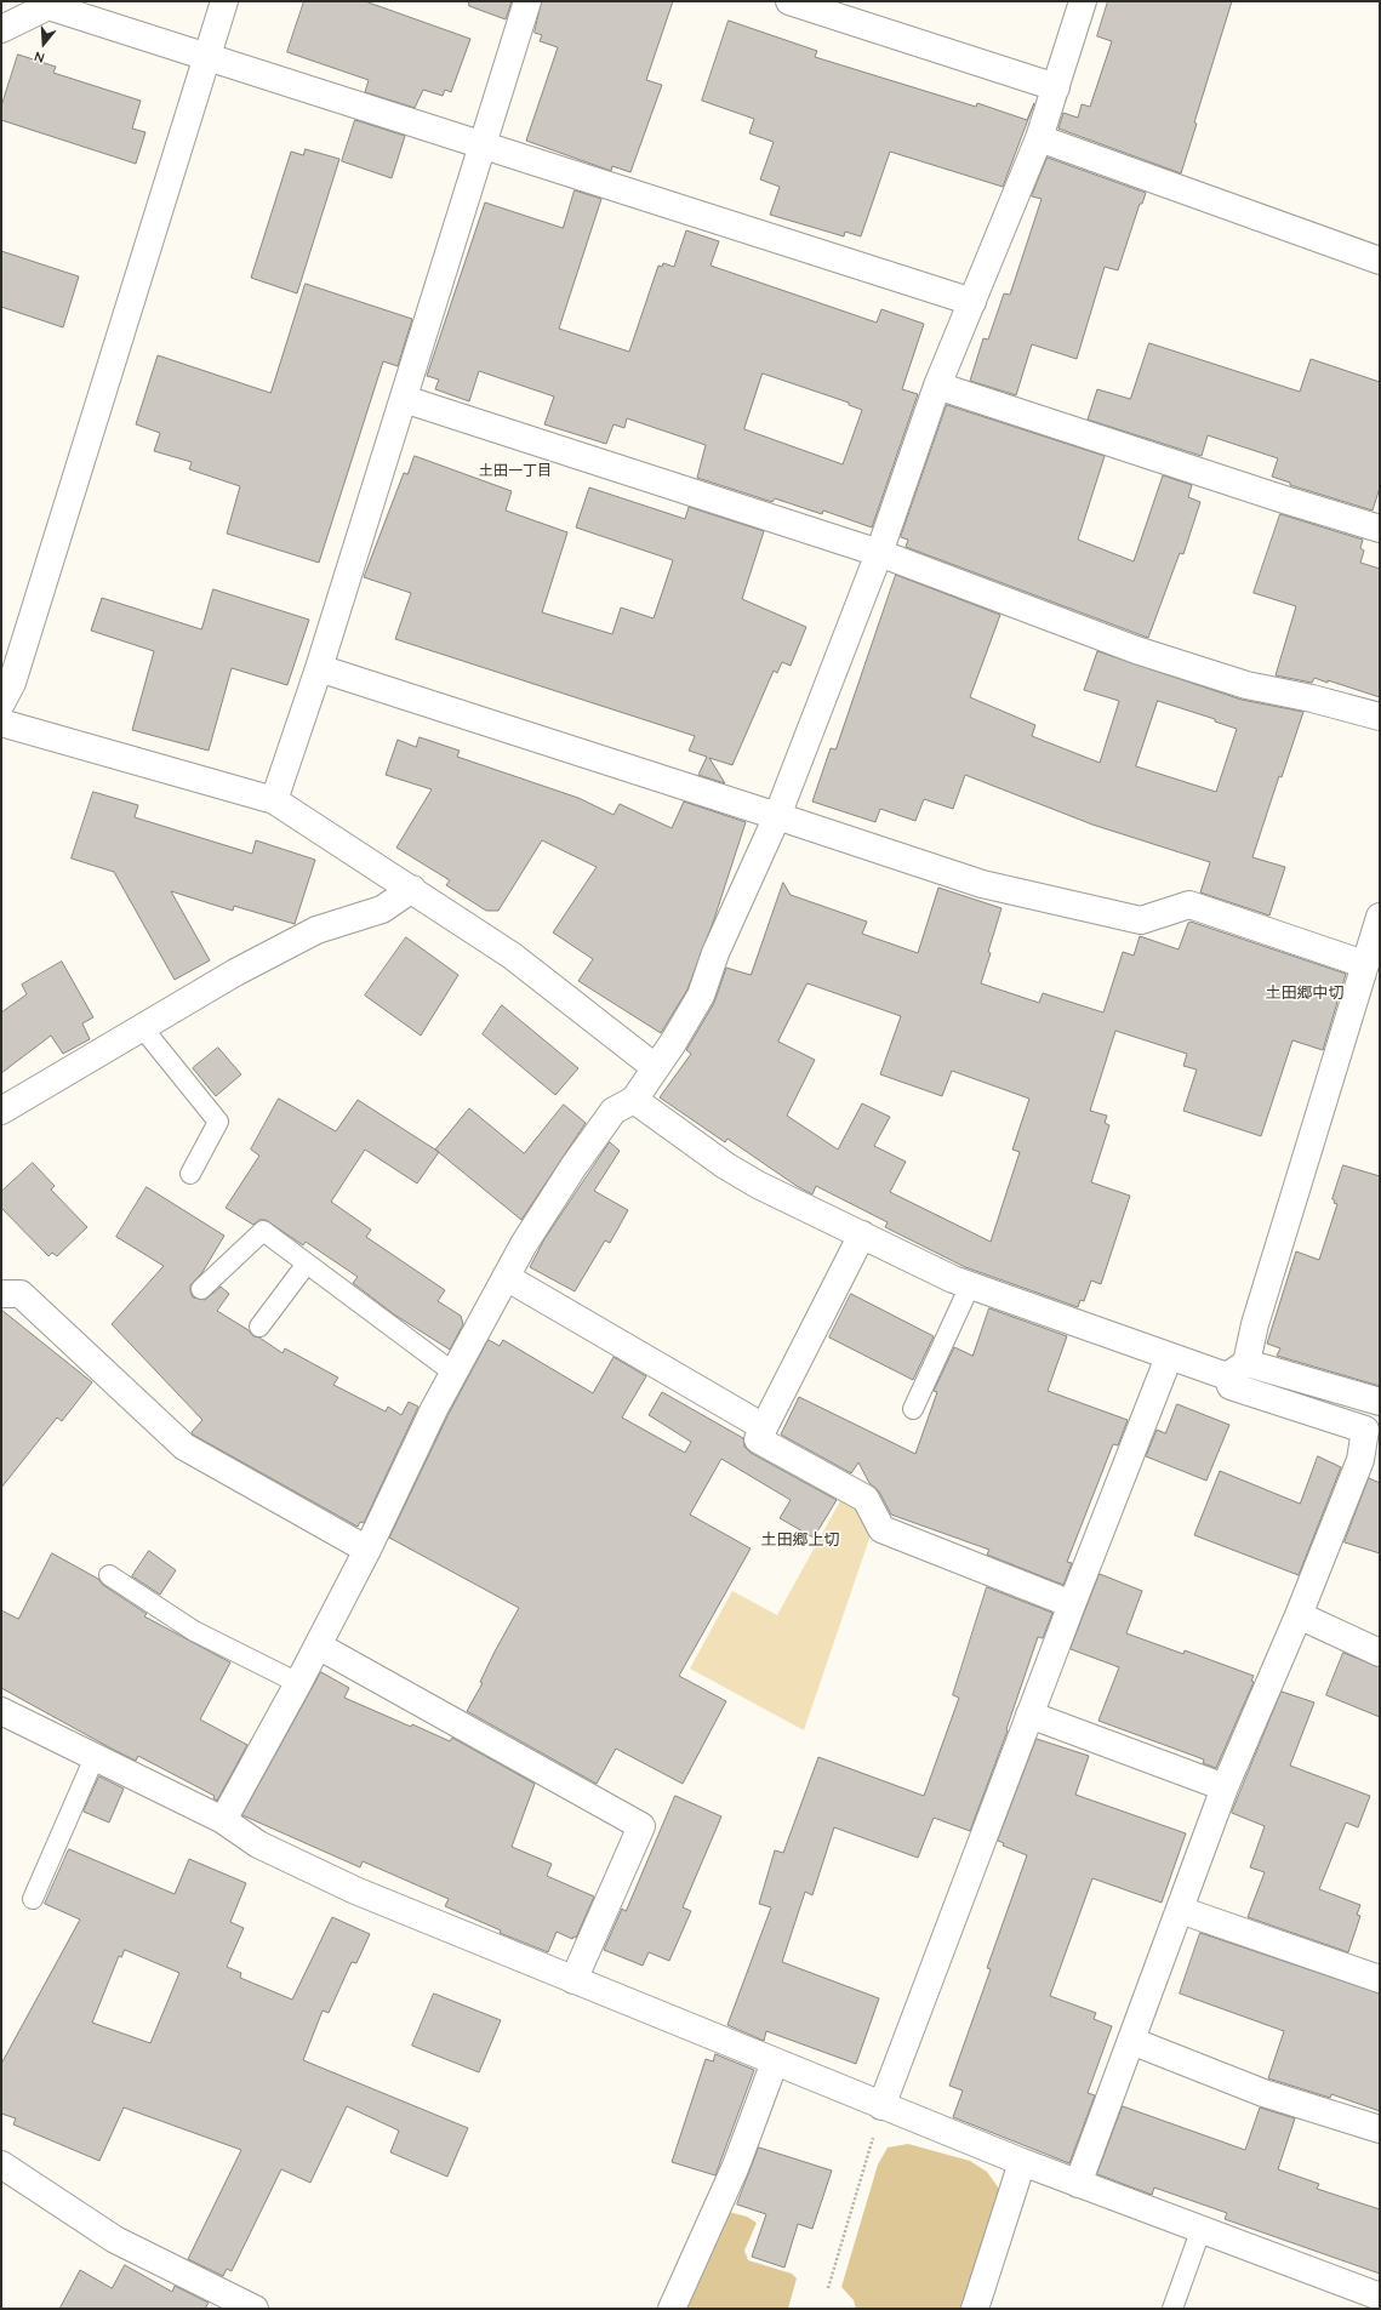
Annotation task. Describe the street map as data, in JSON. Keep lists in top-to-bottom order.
{
  "districts": ["土田一丁目", "土田郷中切", "土田郷上切"],
  "north": "bottom"
}
